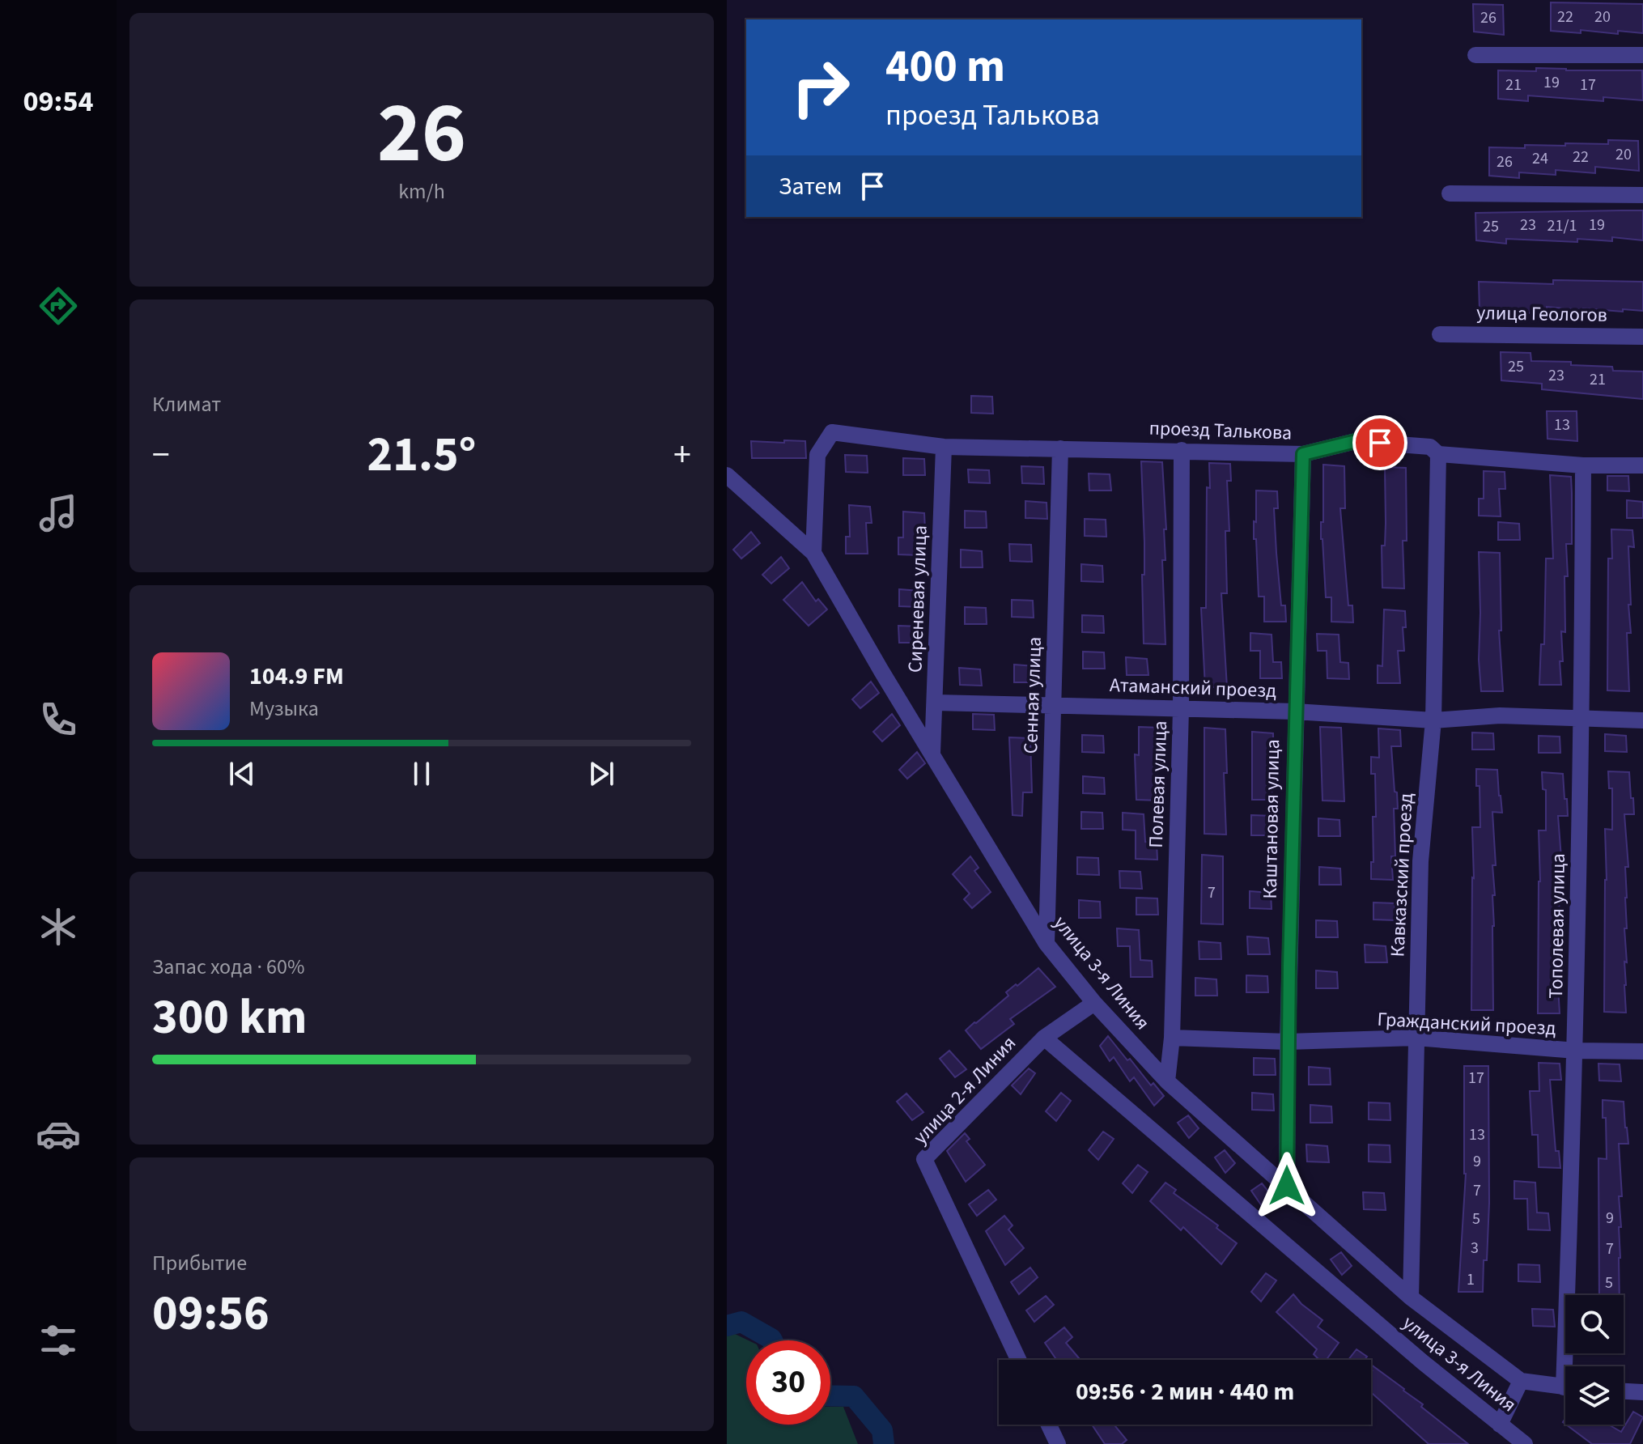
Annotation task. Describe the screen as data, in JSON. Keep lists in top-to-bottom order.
{
  "streets": {
    "street": [
      "улица Геологов",
      "проезд Талькова",
      "Сиреневая улица",
      "Атаманский проезд",
      "Сенная улица",
      "Полевая улица",
      "Каштановая улица",
      "Кавказский проезд",
      "Тополевая улица",
      "улица 3-я Линия",
      "Гражданский проезд",
      "улица 2-я Линия"
    ]
  },
  "crossings": [
    ["проезд Талькова", "Сиреневая улица"],
    ["проезд Талькова", "Сенная улица"],
    ["проезд Талькова", "Полевая улица"],
    ["проезд Талькова", "Каштановая улица"],
    ["проезд Талькова", "Кавказский проезд"],
    ["проезд Талькова", "Тополевая улица"],
    ["проезд Талькова", "улица 3-я Линия"],
    ["Сиреневая улица", "Атаманский проезд"],
    ["Сиреневая улица", "улица 3-я Линия"],
    ["Атаманский проезд", "Сенная улица"],
    ["Атаманский проезд", "Полевая улица"],
    ["Атаманский проезд", "Каштановая улица"],
    ["Атаманский проезд", "Кавказский проезд"],
    ["Атаманский проезд", "Тополевая улица"],
    ["Сенная улица", "улица 3-я Линия"],
    ["Полевая улица", "улица 3-я Линия"],
    ["Полевая улица", "Гражданский проезд"],
    ["Каштановая улица", "улица 3-я Линия"],
    ["Каштановая улица", "Гражданский проезд"],
    ["Кавказский проезд", "улица 3-я Линия"],
    ["Кавказский проезд", "Гражданский проезд"],
    ["Тополевая улица", "Гражданский проезд"],
    ["улица 3-я Линия", "улица 2-я Линия"]
  ],
  "house_numbers": [
    "22",
    "20",
    "26",
    "19",
    "21",
    "17",
    "20",
    "22",
    "24",
    "26",
    "23",
    "19",
    "21/1",
    "25",
    "25",
    "23",
    "21",
    "13",
    "7",
    "17",
    "13",
    "9",
    "7",
    "9",
    "5",
    "3",
    "7",
    "1",
    "5"
  ],
  "page": {
    "tabs": "09:54",
    "tile": [
      ["26", "km/h"],
      "Климат",
      ["Запас хода · 60%", "300 km"],
      ["Прибытие", "09:56"]
    ],
    "turn": ["400 m", "проезд Талькова"],
    "then": "Затем",
    "heat": ["−", "21.5°", "+"],
    "song": ["104.9 FM", "Музыка"],
    "limit": "30",
    "trip": "09:56 · 2 мин · 440 m"
  }
}
